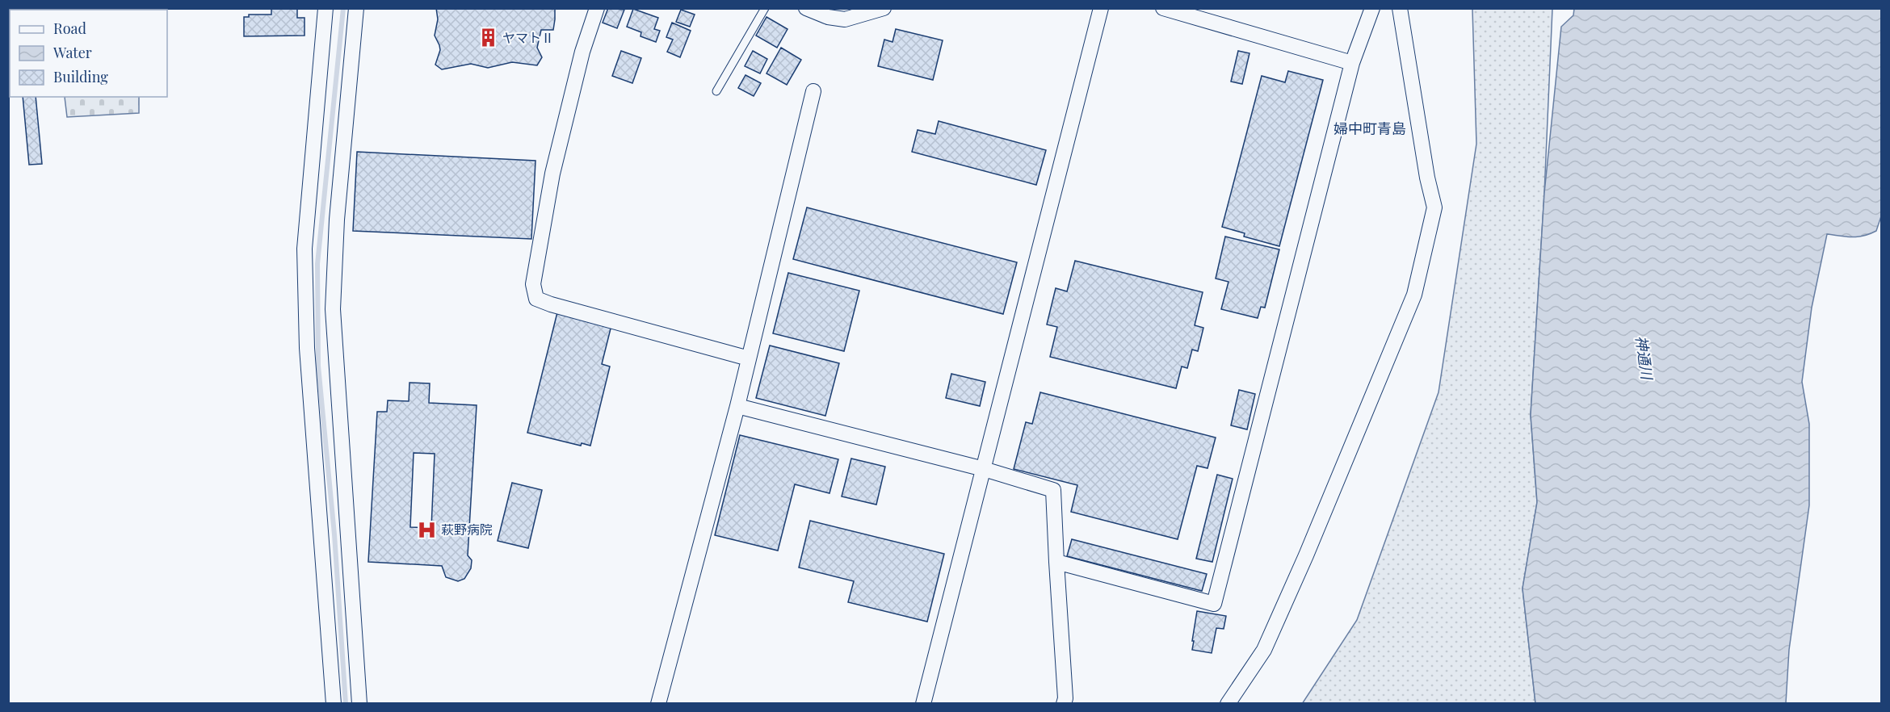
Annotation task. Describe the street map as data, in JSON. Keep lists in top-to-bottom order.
{
  "districts": ["婦中町青島"],
  "water": ["神通川"],
  "places": {
    "building": ["ヤマトⅡ"],
    "hospital": ["萩野病院"]
  },
  "legend": ["Road", "Water", "Building"]
}
